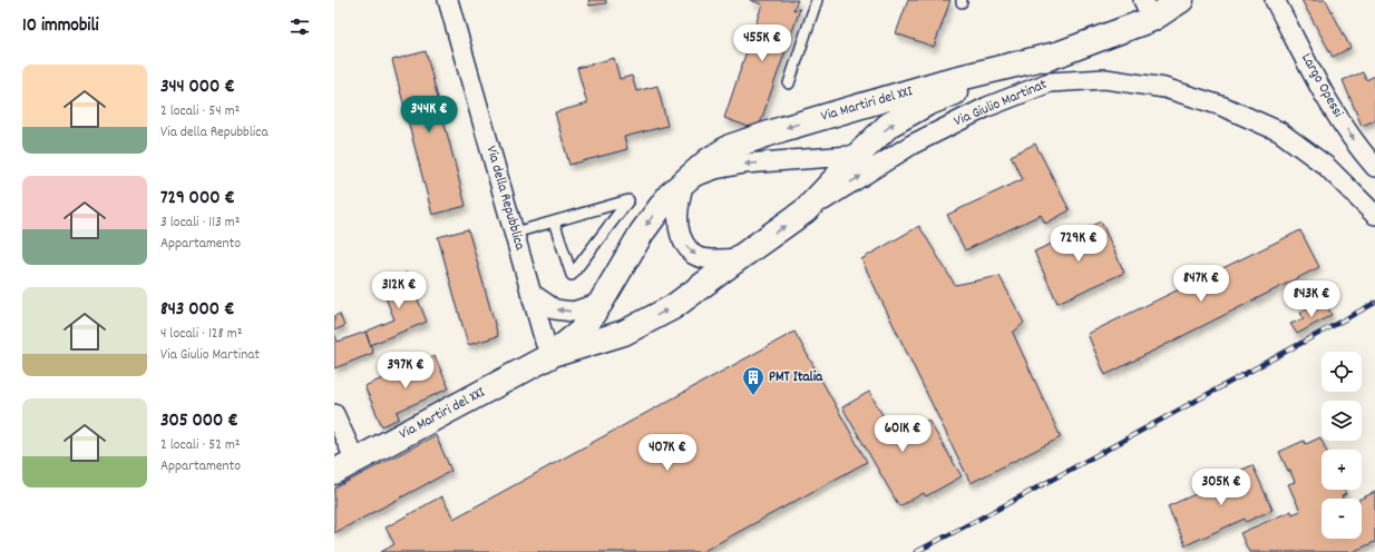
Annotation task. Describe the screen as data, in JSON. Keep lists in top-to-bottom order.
{
  "streets": {
    "street": [
      "Largo Opessi",
      "Via Giulio Martinat",
      "Via Martiri del XXI",
      "Via della Repubblica"
    ]
  },
  "crossings": [
    ["Via Giulio Martinat", "Via Martiri del XXI"],
    ["Via Martiri del XXI", "Via della Repubblica"]
  ],
  "one_way": ["Largo Opessi"],
  "places": {
    "building": ["PMT Italia"]
  },
  "page": {
    "heading": "10 immobili",
    "price": [
      "455K €",
      "344K €",
      "729K €",
      "847K €",
      "312K €",
      "843K €",
      "397K €",
      "601K €",
      "407K €",
      "305K €"
    ],
    "list": [
      {
        "name": "344 000 €",
        "note": "2 locali · 54 m² · Via della Repubblica"
      },
      {
        "name": "729 000 €",
        "note": "3 locali · 113 m² · Appartamento"
      },
      {
        "name": "843 000 €",
        "note": "4 locali · 128 m² · Via Giulio Martinat"
      },
      {
        "name": "305 000 €",
        "note": "2 locali · 52 m² · Appartamento"
      }
    ],
    "map_buttons": ["+", "−"]
  }
}
